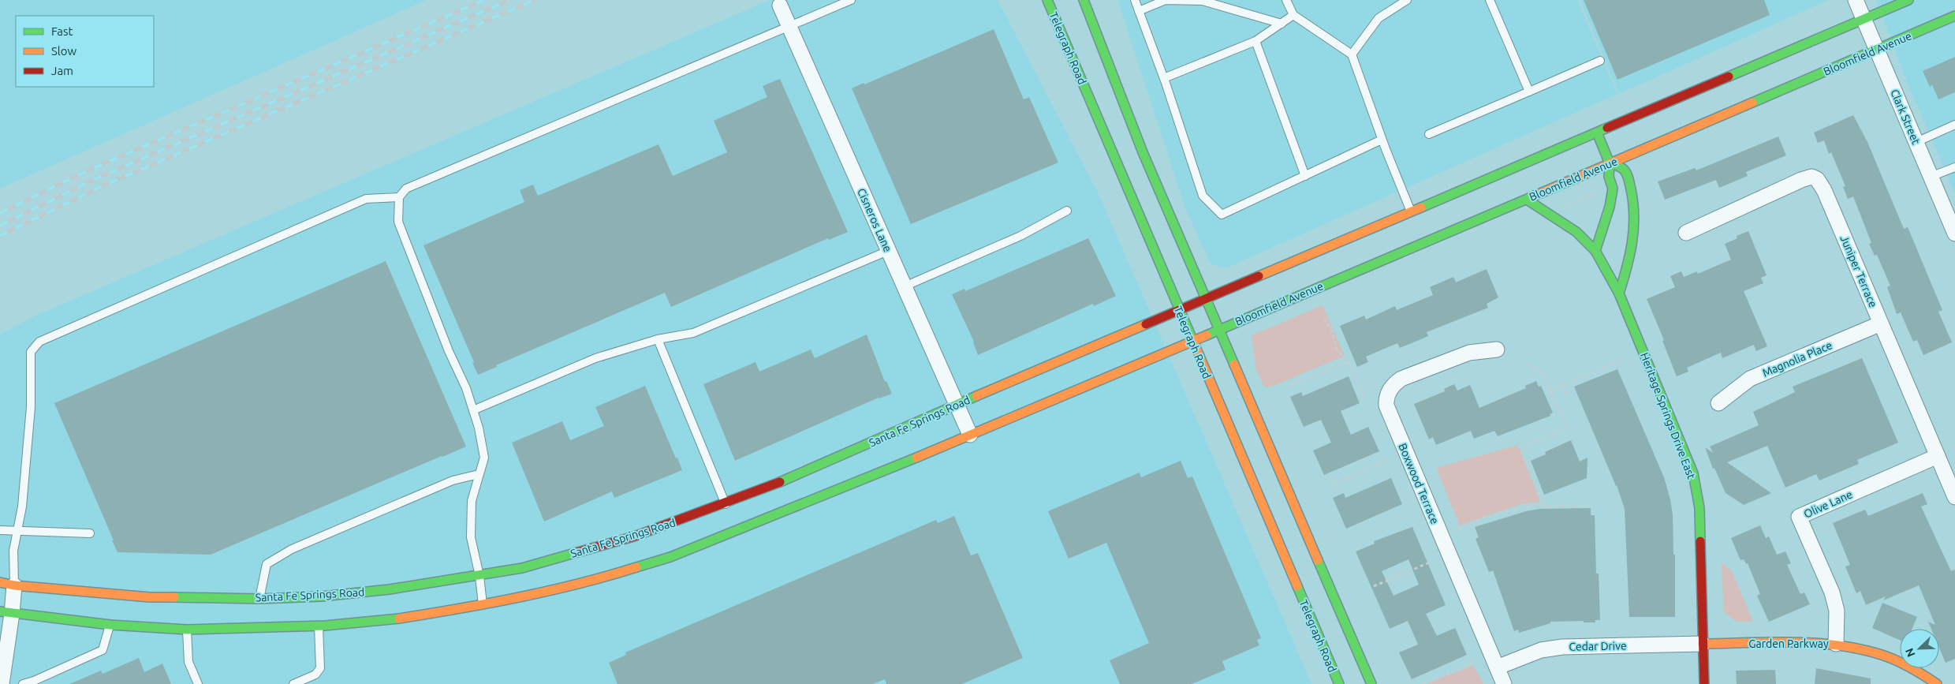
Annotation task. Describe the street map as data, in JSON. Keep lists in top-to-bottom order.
{
  "streets": {
    "main road": [
      "Telegraph Road",
      "Bloomfield Avenue",
      "Heritage Springs Drive East",
      "Santa Fe Springs Road",
      "Garden Parkway"
    ],
    "street": [
      "Clark Street",
      "Cisneros Lane",
      "Juniper Terrace",
      "Magnolia Place",
      "Boxwood Terrace",
      "Olive Lane",
      "Cedar Drive"
    ]
  },
  "crossings": [
    ["Telegraph Road", "Bloomfield Avenue"],
    ["Telegraph Road", "Santa Fe Springs Road"],
    ["Bloomfield Avenue", "Clark Street"],
    ["Bloomfield Avenue", "Heritage Springs Drive East"],
    ["Cisneros Lane", "Santa Fe Springs Road"],
    ["Juniper Terrace", "Magnolia Place"],
    ["Juniper Terrace", "Olive Lane"],
    ["Heritage Springs Drive East", "Garden Parkway"],
    ["Heritage Springs Drive East", "Cedar Drive"],
    ["Boxwood Terrace", "Cedar Drive"],
    ["Olive Lane", "Garden Parkway"],
    ["Garden Parkway", "Cedar Drive"]
  ],
  "legend": ["Fast", "Slow", "Jam"],
  "north": "bottom left"
}
